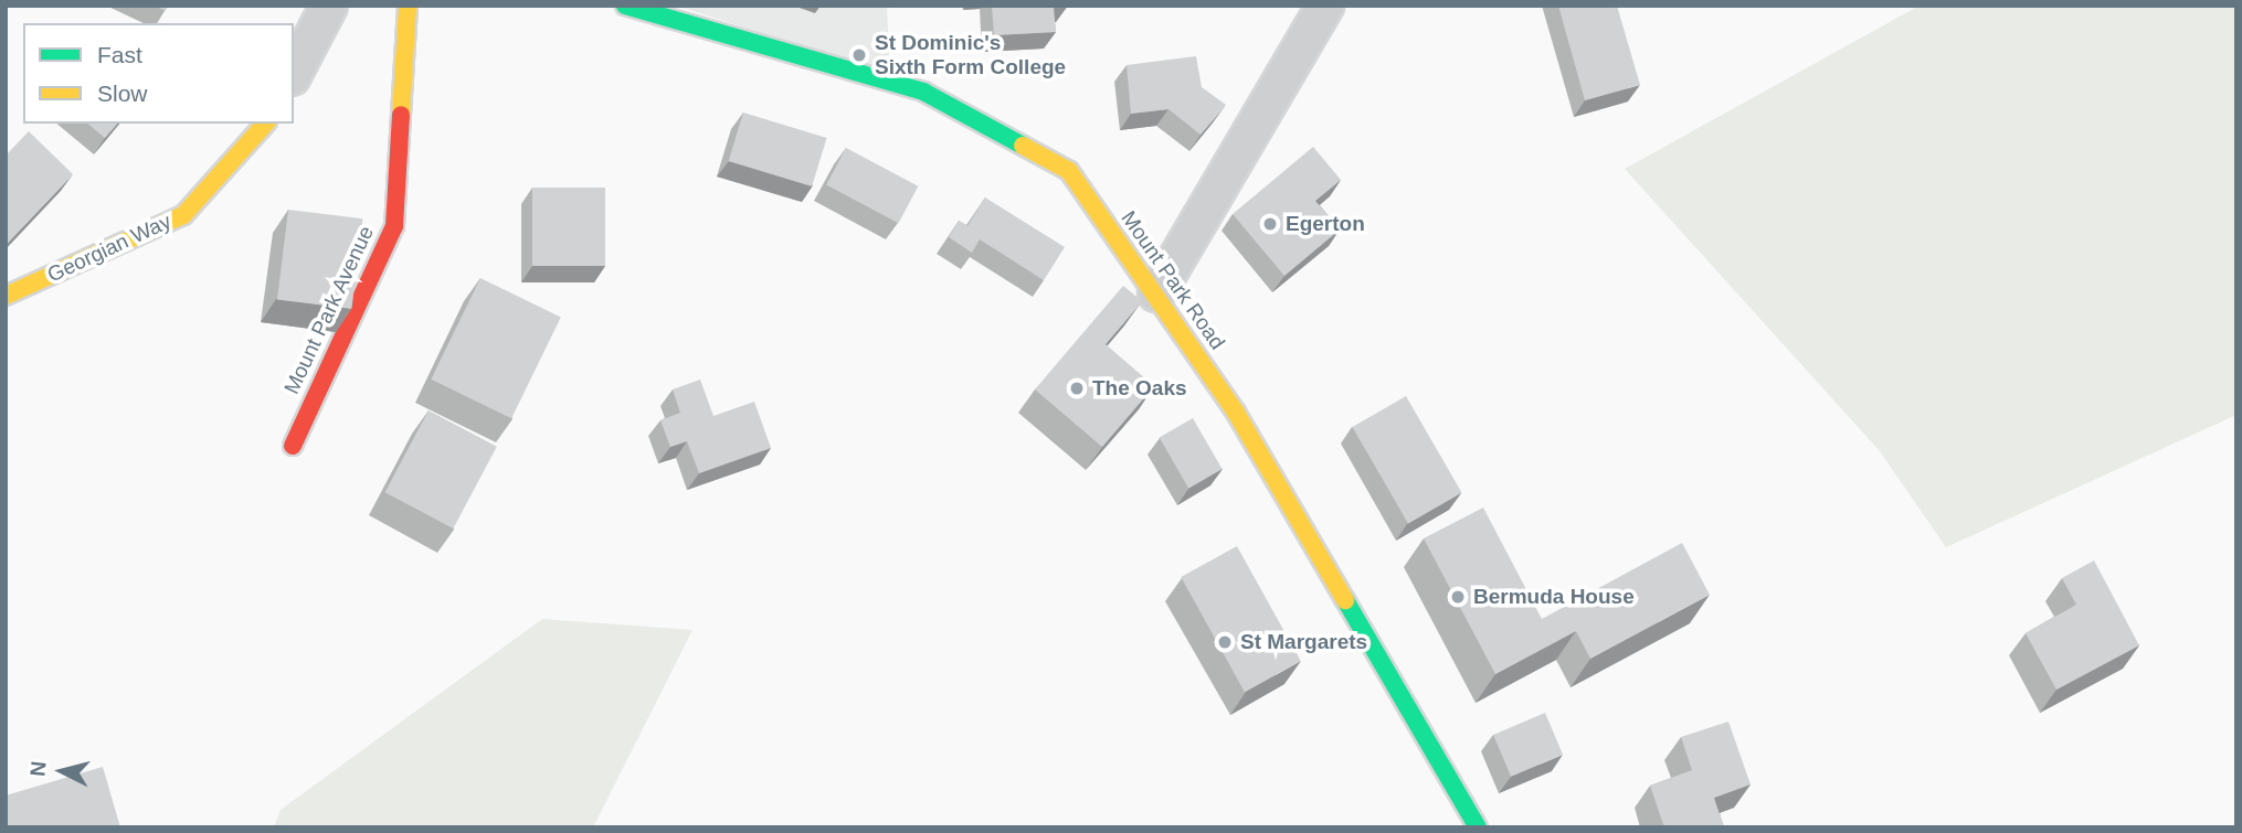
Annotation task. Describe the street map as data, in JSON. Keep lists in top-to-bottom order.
{
  "streets": {
    "street": ["Georgian Way", "Mount Park Road", "Mount Park Avenue"]
  },
  "places": [
    "St Dominic's Sixth Form College",
    "Egerton",
    "The Oaks",
    "Bermuda House",
    "St Margarets"
  ],
  "legend": ["Fast", "Slow"],
  "north": "left"
}
